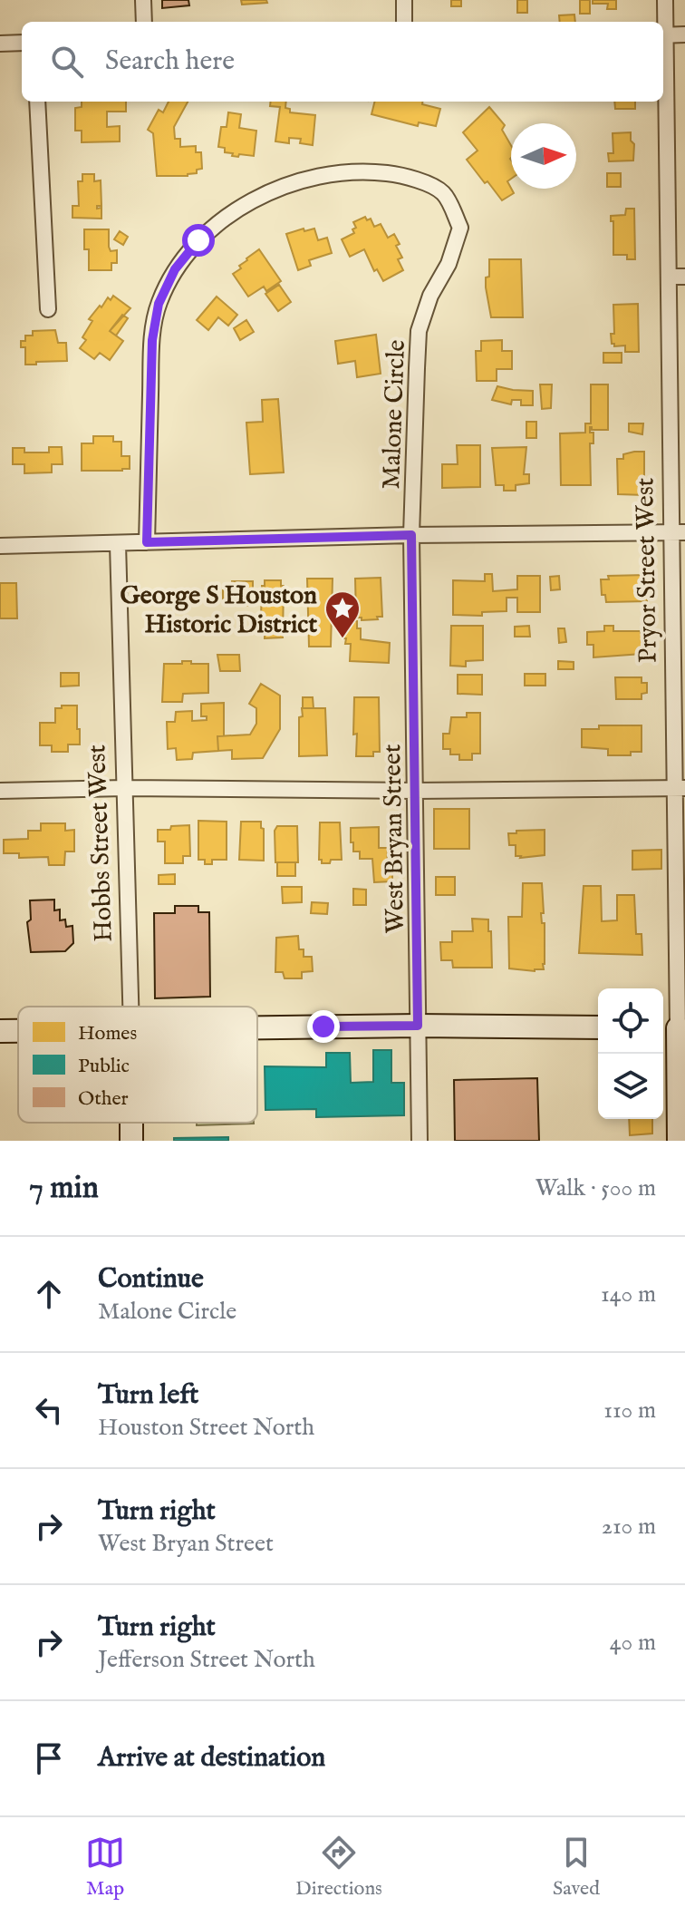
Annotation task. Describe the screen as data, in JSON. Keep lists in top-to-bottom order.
{
  "streets": {
    "main road": ["Pryor Street West"],
    "street": ["Malone Circle", "West Bryan Street", "Hobbs Street West"]
  },
  "crossings": [
    ["Malone Circle", "West Bryan Street"]
  ],
  "places": {
    "place": ["George S Houston Historic District"]
  },
  "legend": ["Homes", "Public", "Other"],
  "north": "right",
  "page": {
    "search": "Search here",
    "heading": ["7 min", "Walk · 500 m"],
    "list": [
      ["Continue", "Malone Circle", "140 m"],
      ["Turn left", "Houston Street North", "110 m"],
      ["Turn right", "West Bryan Street", "210 m"],
      ["Turn right", "Jefferson Street North", "40 m"],
      "Arrive at destination"
    ],
    "nav": ["Map", "Directions", "Saved"]
  }
}
